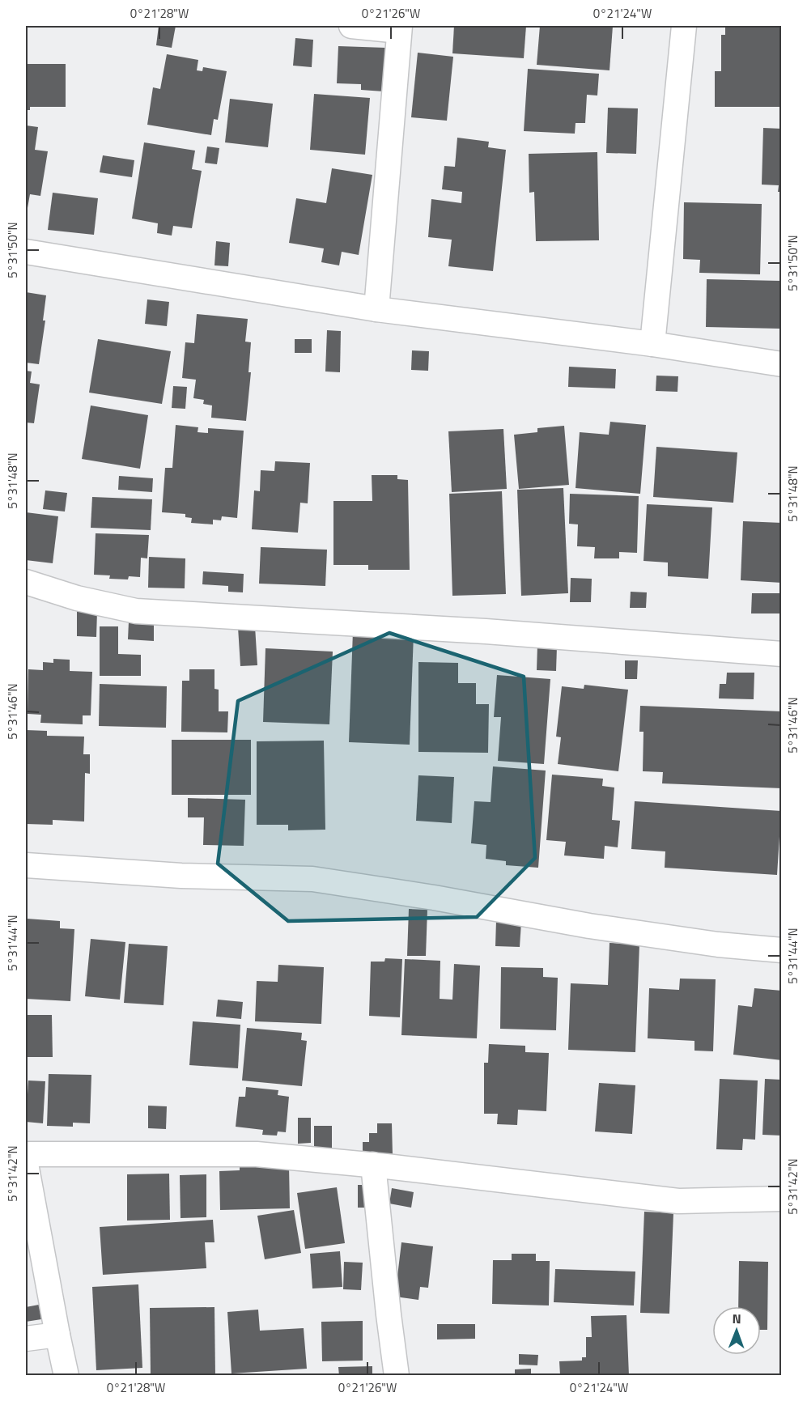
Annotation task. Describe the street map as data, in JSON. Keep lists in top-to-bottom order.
{
  "north": "top",
  "coordinates": [
    "0°21'28\"W",
    "0°21'26\"W",
    "0°21'24\"W",
    "5°31'50\"N",
    "5°31'48\"N",
    "5°31'46\"N",
    "5°31'44\"N",
    "5°31'42\"N"
  ]
}
